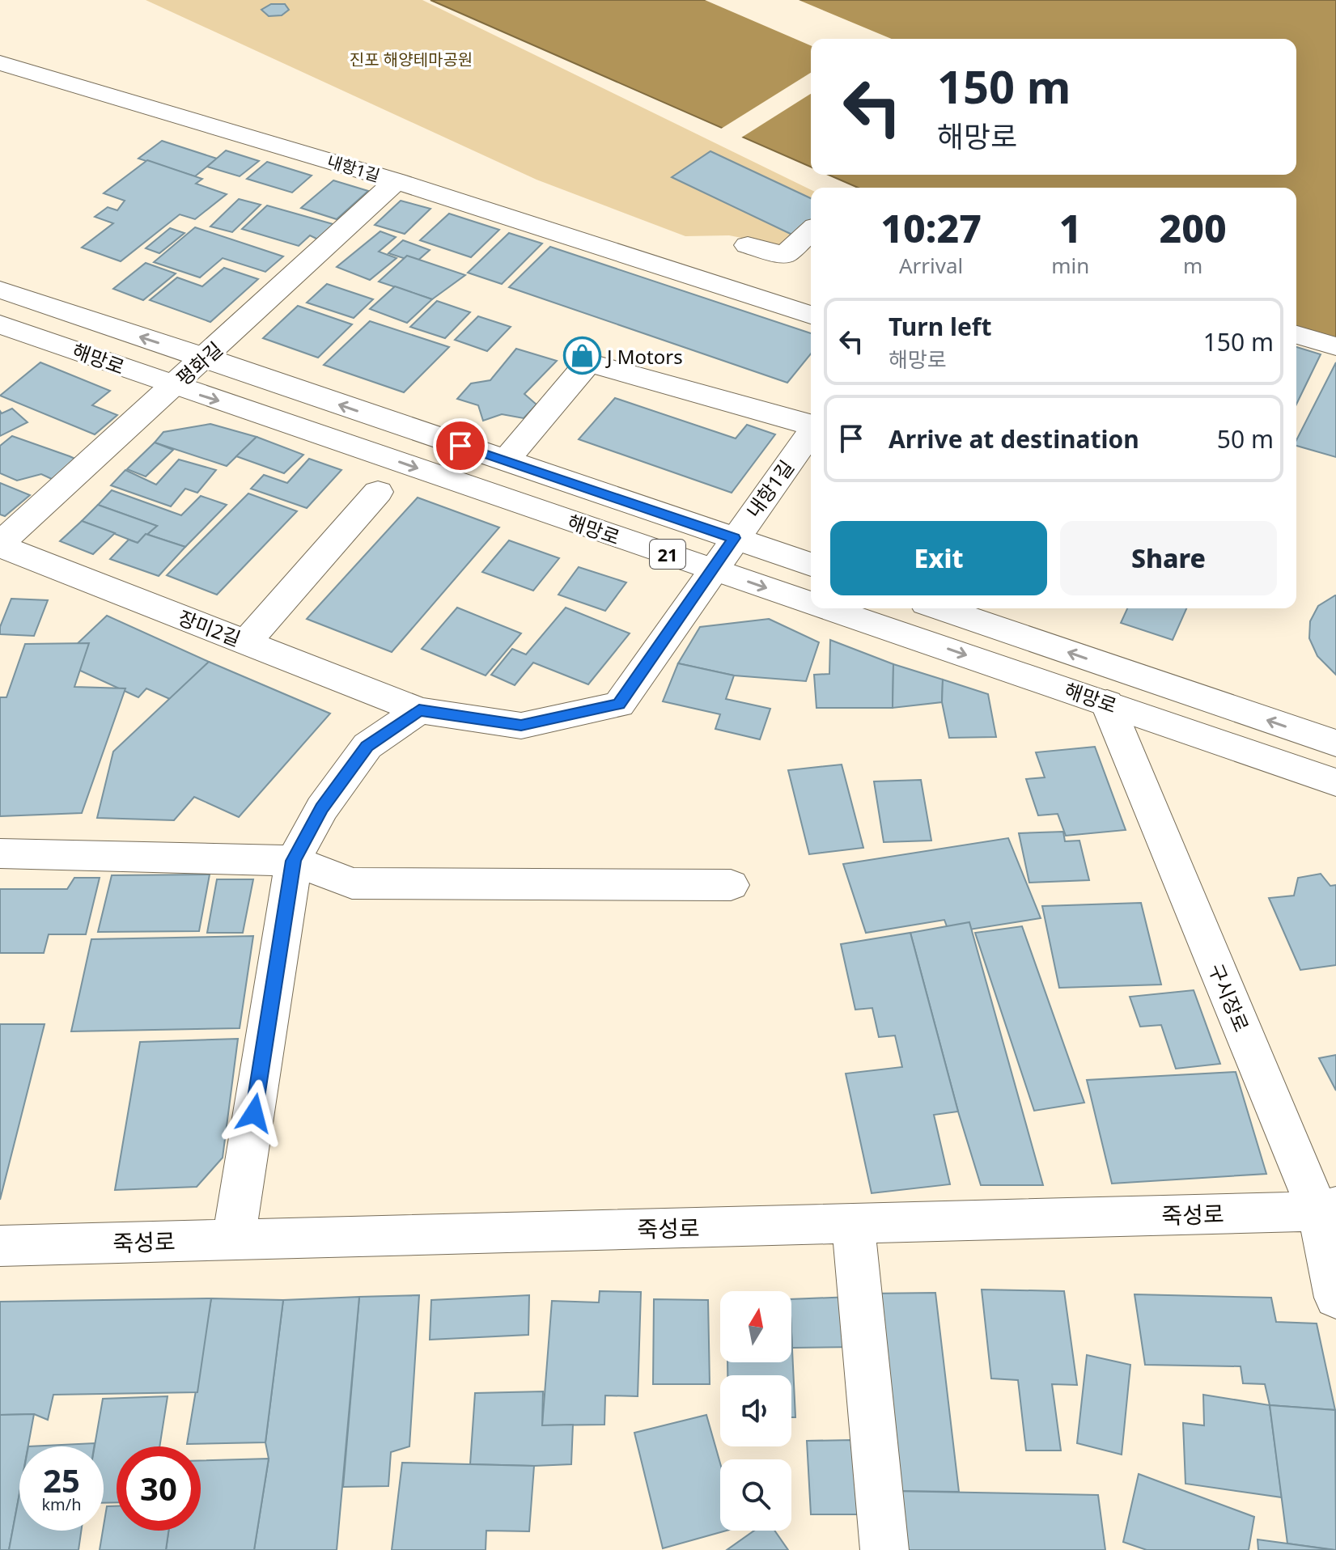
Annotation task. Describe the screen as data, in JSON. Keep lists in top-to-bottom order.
{
  "streets": {
    "street": [
      "내항1길",
      "해망로",
      "평화길",
      "21",
      "장미2길",
      "구시장로",
      "죽성로"
    ]
  },
  "crossings": [
    ["내항1길", "해망로"],
    ["내항1길", "평화길"],
    ["내항1길", "장미2길"],
    ["해망로", "평화길"],
    ["해망로", "구시장로"],
    ["평화길", "장미2길"],
    ["구시장로", "죽성로"]
  ],
  "parks": ["진포 해양테마공원"],
  "places": {
    "shop": ["J Motors"]
  },
  "north": "top",
  "page": {
    "turn": ["150 m", "해망로"],
    "eta": [
      "10:27",
      "Arrival",
      "1",
      "min",
      "200",
      "m"
    ],
    "list": [
      {
        "name": "Turn left",
        "note": "해망로",
        "value": "150 m"
      },
      {
        "name": "Arrive at destination",
        "value": "50 m"
      }
    ],
    "buttons": ["Exit", "Share"],
    "speed": "25 km/h",
    "limit": "30"
  }
}
